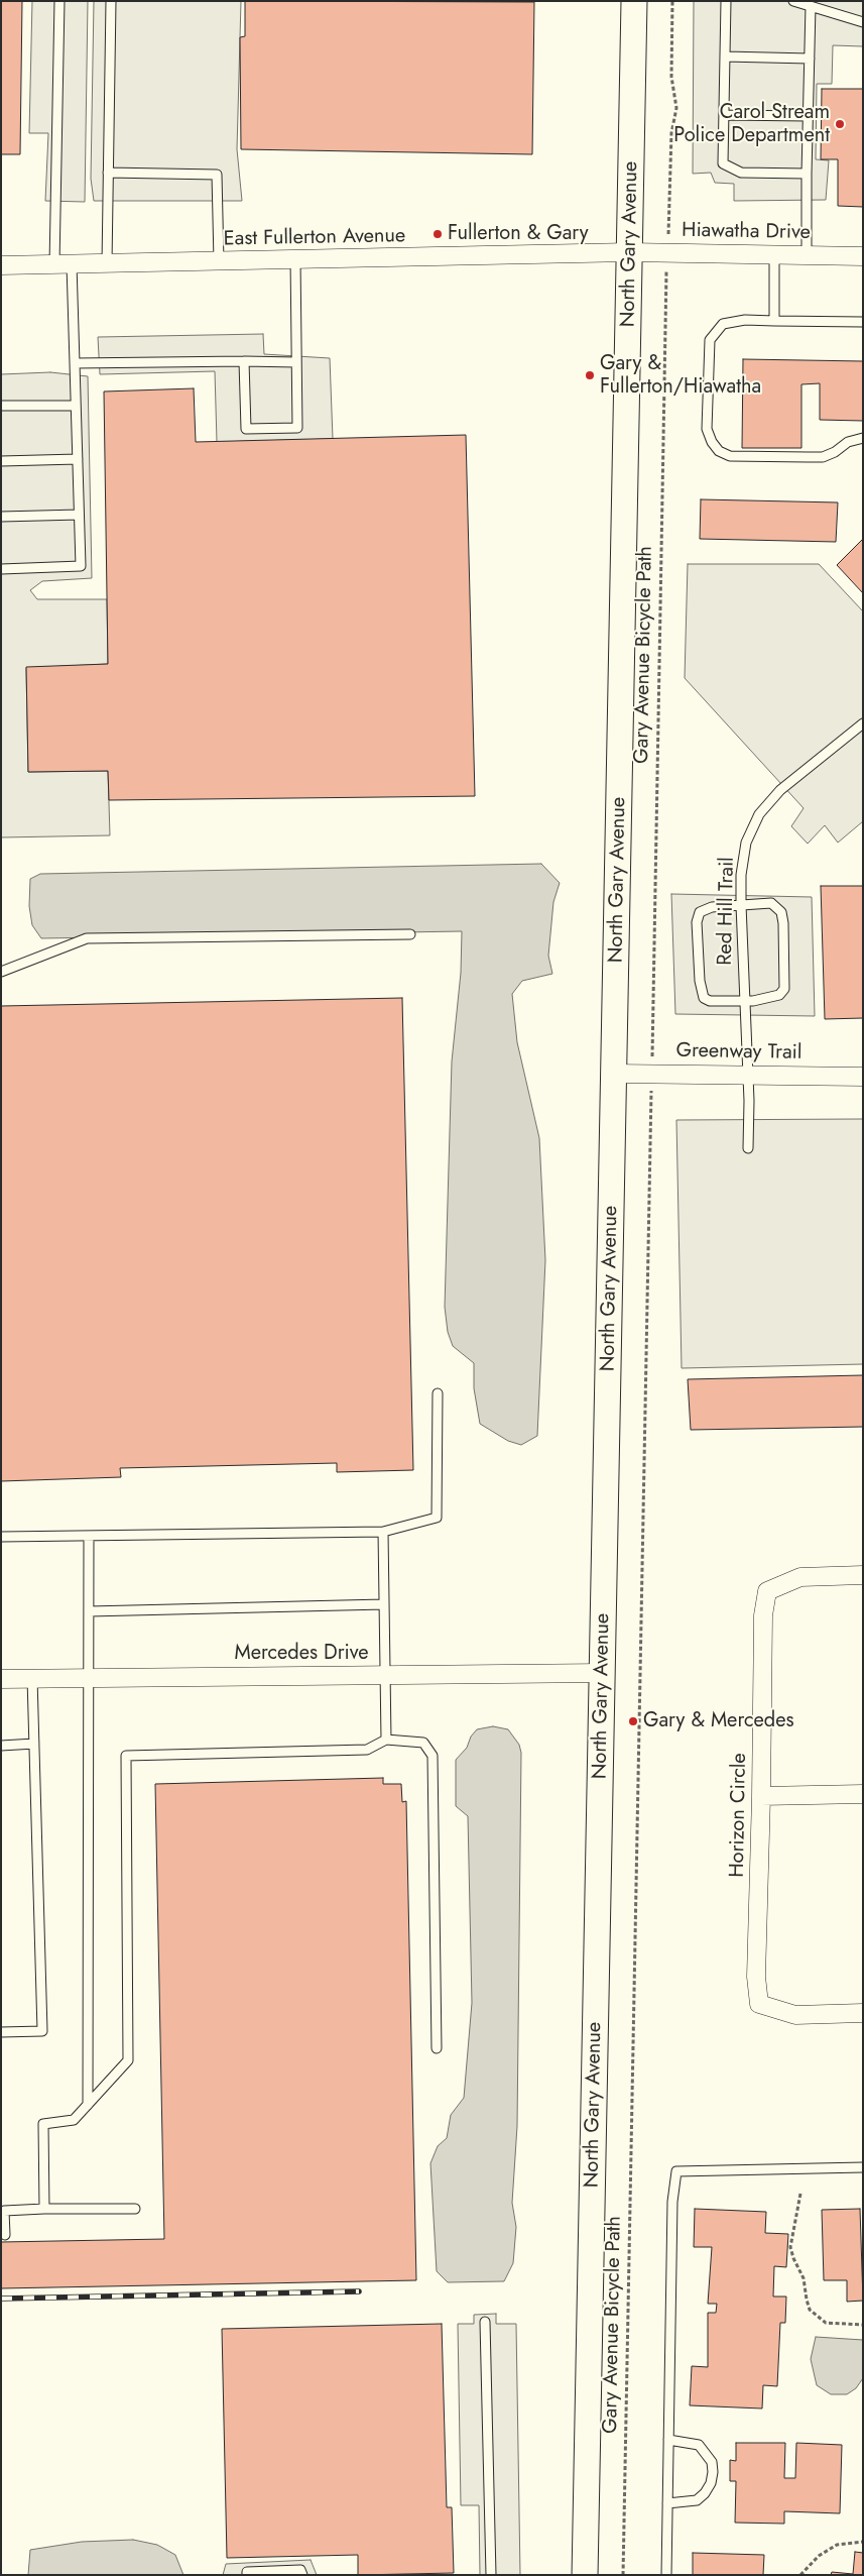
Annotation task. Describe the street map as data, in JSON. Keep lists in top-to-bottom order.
{
  "streets": {
    "street": [
      "Hiawatha Drive",
      "East Fullerton Avenue",
      "North Gary Avenue",
      "Greenway Trail",
      "Mercedes Drive",
      "Horizon Circle"
    ],
    "lane": ["Red Hill Trail"],
    "path": ["Gary Avenue Bicycle Path"]
  },
  "crossings": [
    ["Hiawatha Drive", "East Fullerton Avenue"],
    ["Hiawatha Drive", "North Gary Avenue"],
    ["East Fullerton Avenue", "North Gary Avenue"],
    ["North Gary Avenue", "Greenway Trail"],
    ["North Gary Avenue", "Mercedes Drive"],
    ["Red Hill Trail", "Greenway Trail"]
  ],
  "places": [
    "Carol Stream Police Department",
    "Fullerton & Gary",
    "Gary & Fullerton/Hiawatha",
    "Gary & Mercedes"
  ]
}
